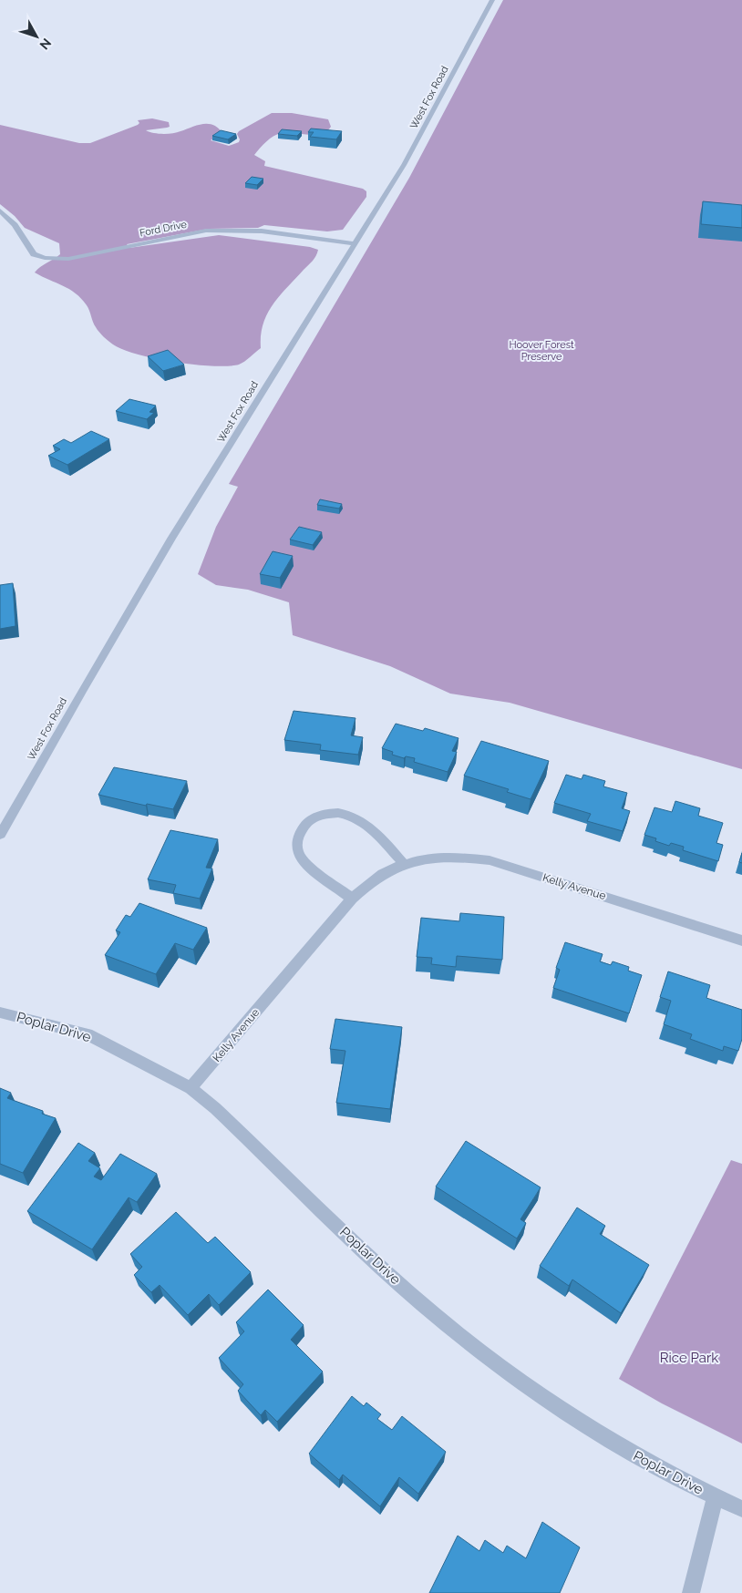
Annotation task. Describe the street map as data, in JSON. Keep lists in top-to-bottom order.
{
  "streets": {
    "street": [
      "West Fox Road",
      "Ford Drive",
      "Kelly Avenue",
      "Poplar Drive"
    ]
  },
  "crossings": [
    ["West Fox Road", "Ford Drive"],
    ["Kelly Avenue", "Poplar Drive"]
  ],
  "parks": ["Hoover Forest Preserve", "Rice Park"],
  "north": "bottom right"
}
